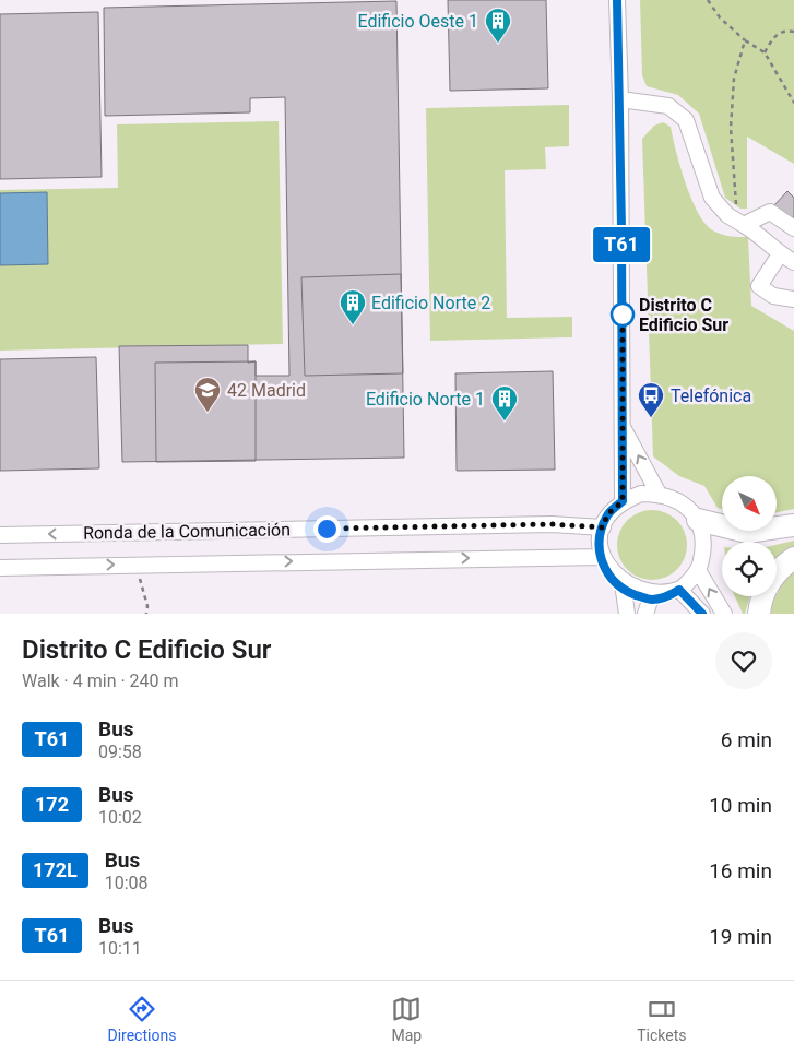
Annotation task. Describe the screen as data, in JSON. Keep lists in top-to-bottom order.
{
  "streets": {
    "street": ["Ronda de la Comunicación"]
  },
  "places": {
    "building": ["Edificio Oeste 1", "Edificio Norte 2", "Edificio Norte 1"],
    "other": ["Distrito C Edificio Sur"],
    "school or university": ["42 Madrid"],
    "bus stop": ["Telefónica"]
  },
  "lines": ["bus line T61"],
  "north": "bottom right",
  "page": {
    "on_map": "T61",
    "heading": ["Distrito C Edificio Sur", "Walk · 4 min · 240 m"],
    "list": [
      {
        "mark": "T61",
        "name": "Bus",
        "note": "09:58",
        "value": "6 min"
      },
      {
        "mark": "172",
        "name": "Bus",
        "note": "10:02",
        "value": "10 min"
      },
      {
        "mark": "172L",
        "name": "Bus",
        "note": "10:08",
        "value": "16 min"
      },
      {
        "mark": "T61",
        "name": "Bus",
        "note": "10:11",
        "value": "19 min"
      }
    ],
    "tabs": ["Directions", "Map", "Tickets"]
  }
}
